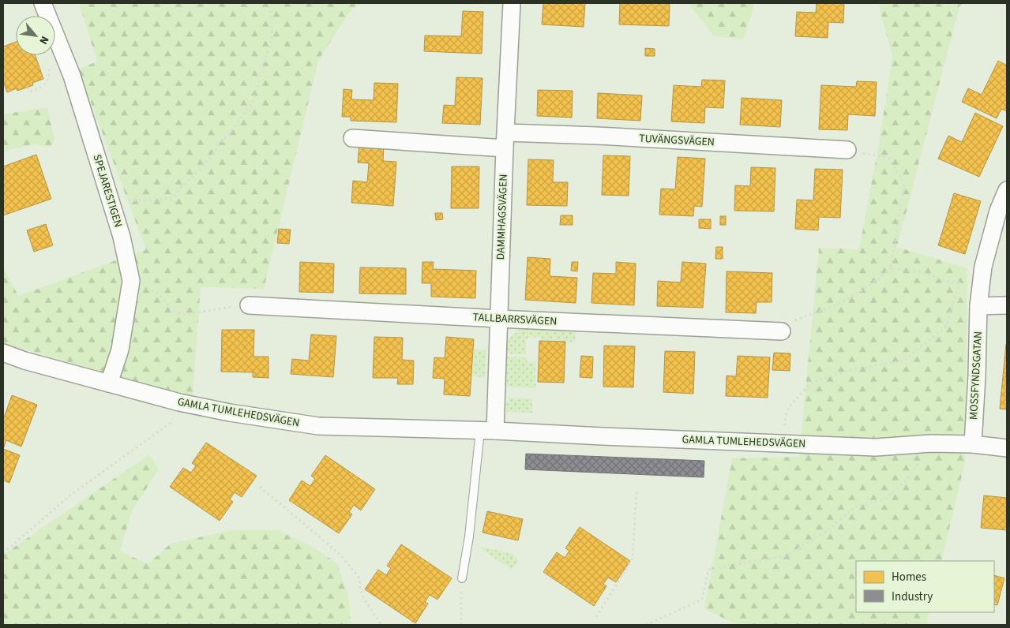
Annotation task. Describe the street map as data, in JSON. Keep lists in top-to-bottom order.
{
  "streets": {
    "street": [
      "TUVÄNGSVÄGEN",
      "SPEJARESTIGEN",
      "DAMMHAGSVÄGEN",
      "TALLBARRSVÄGEN",
      "MOSSFYNDSGATAN",
      "GAMLA TUMLEHEDSVÄGEN"
    ]
  },
  "crossings": [
    ["TUVÄNGSVÄGEN", "DAMMHAGSVÄGEN"],
    ["SPEJARESTIGEN", "GAMLA TUMLEHEDSVÄGEN"],
    ["DAMMHAGSVÄGEN", "TALLBARRSVÄGEN"],
    ["DAMMHAGSVÄGEN", "GAMLA TUMLEHEDSVÄGEN"],
    ["MOSSFYNDSGATAN", "GAMLA TUMLEHEDSVÄGEN"]
  ],
  "legend": ["Homes", "Industry"],
  "north": "bottom right"
}
